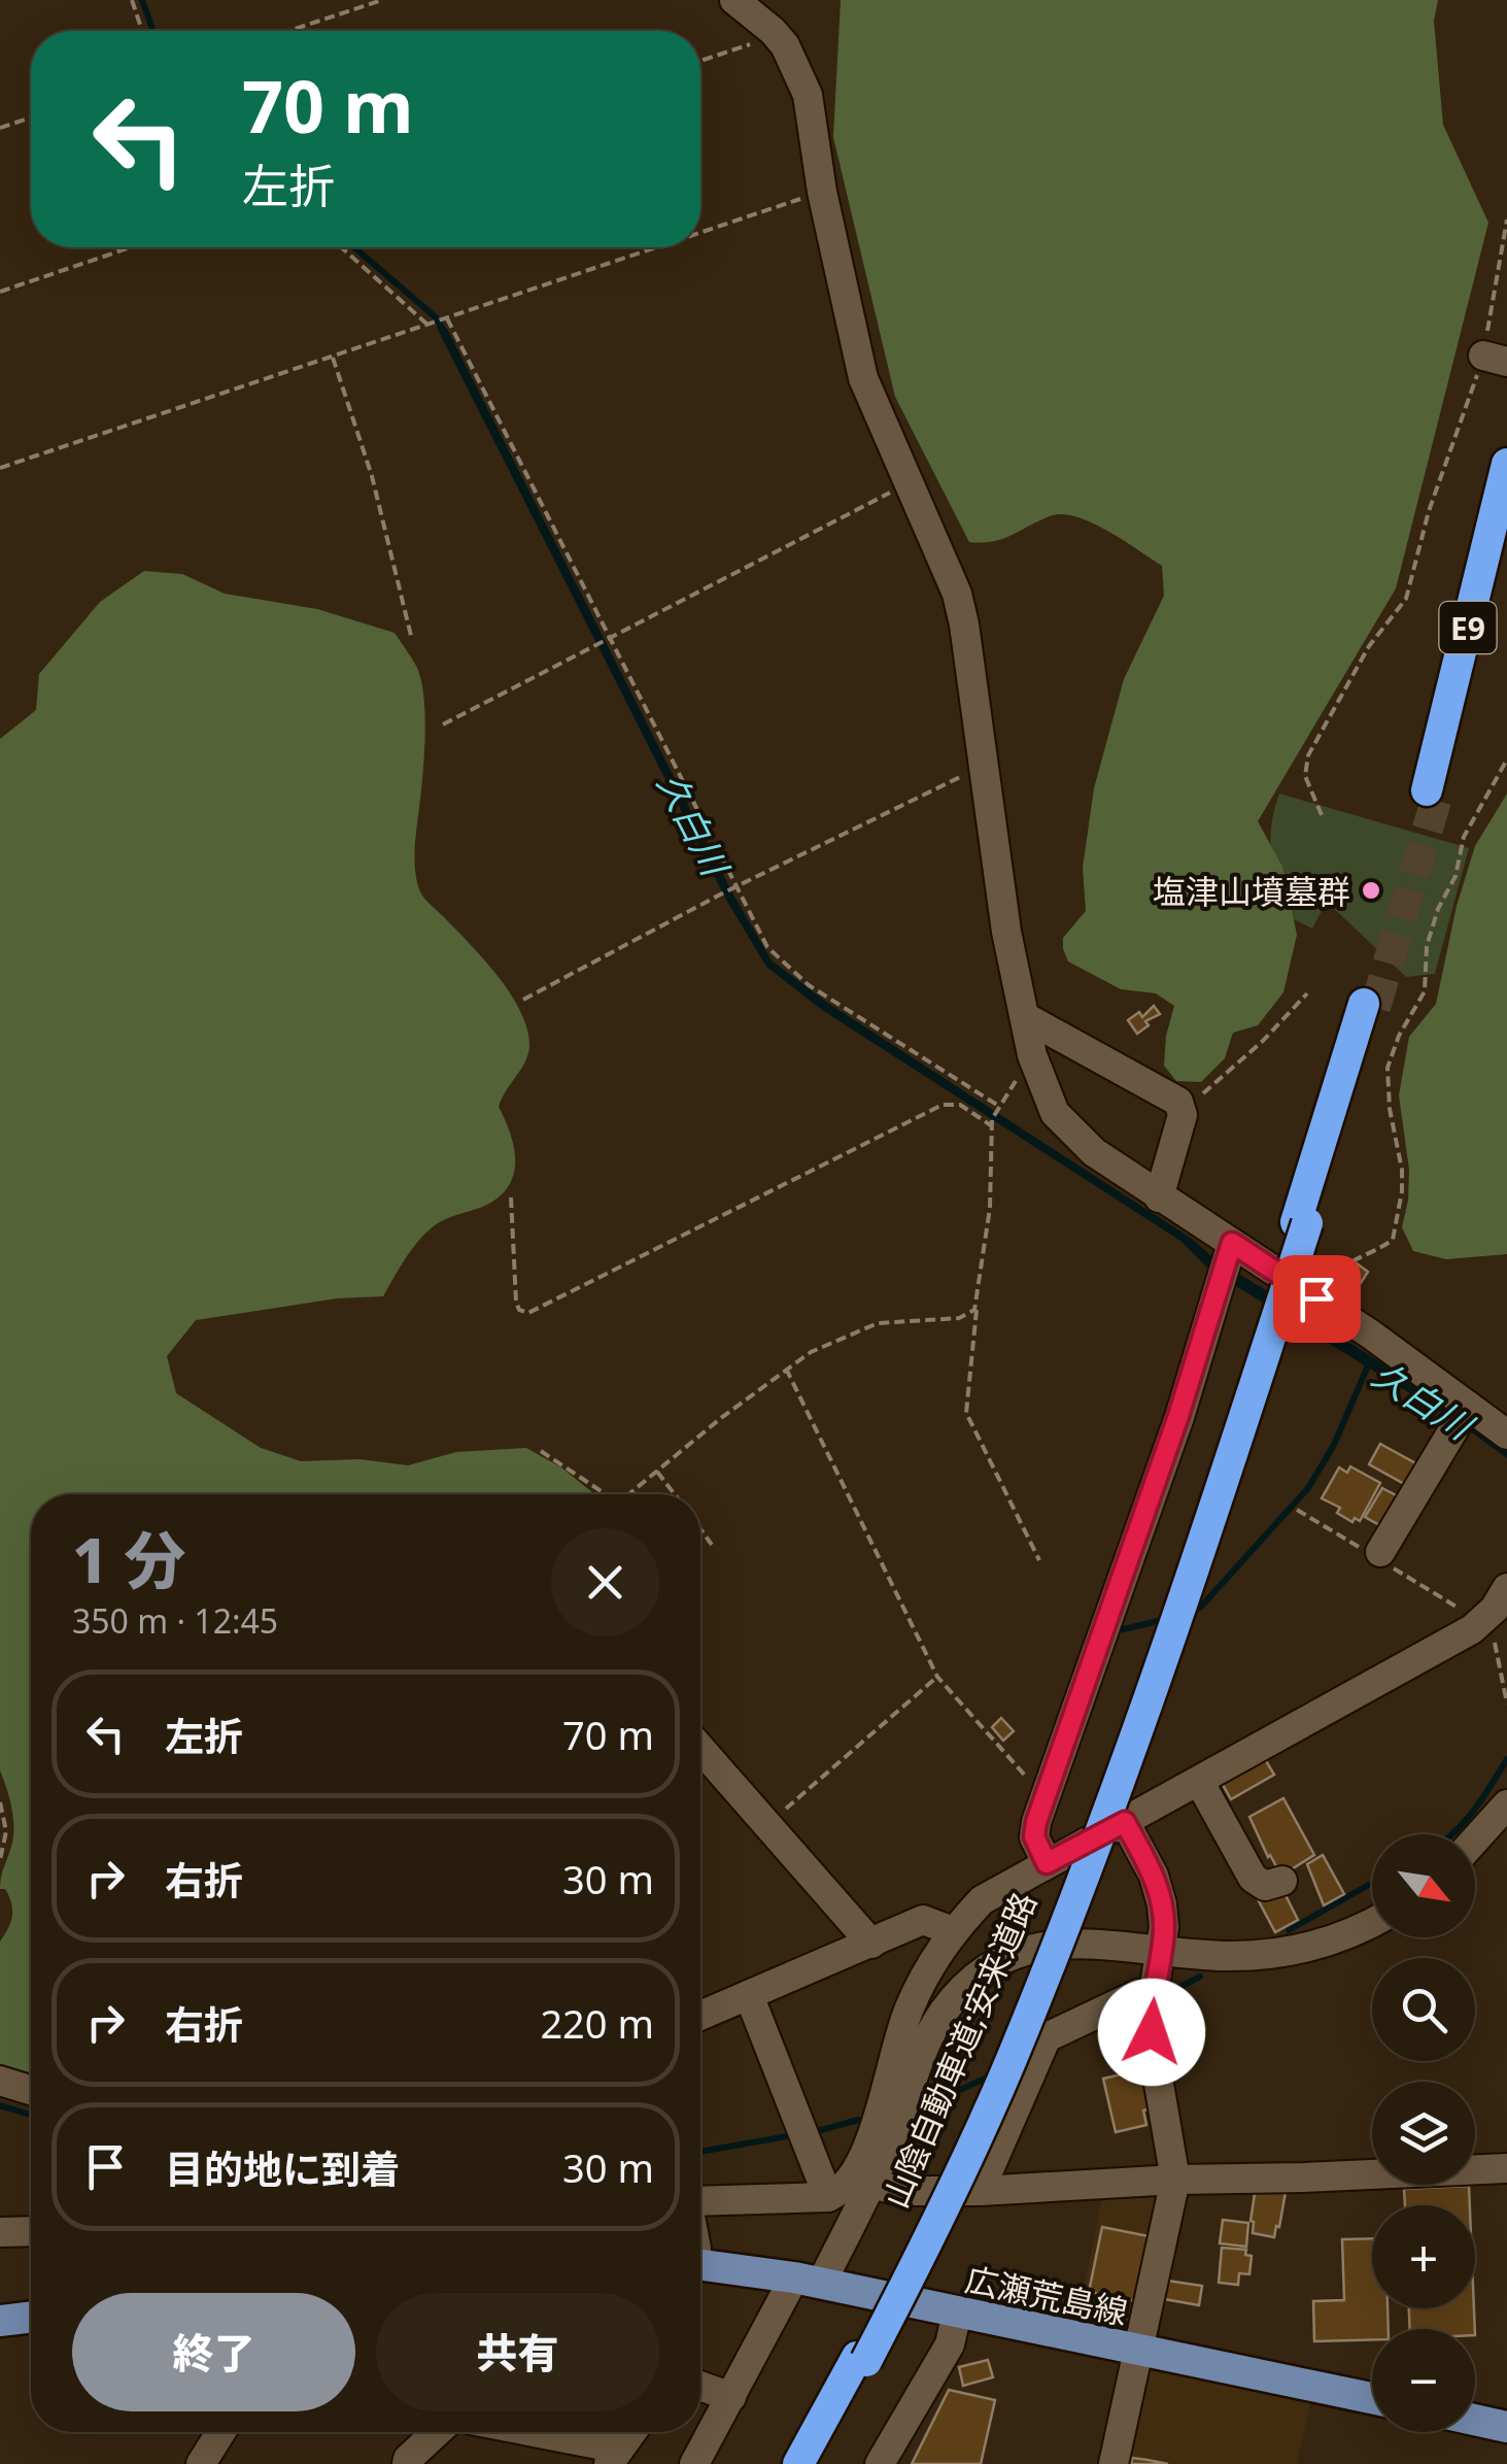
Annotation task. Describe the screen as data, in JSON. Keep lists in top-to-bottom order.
{
  "streets": {
    "highway": ["E9", "山陰自動車道;安来道路"],
    "main road": ["広瀬荒島線"]
  },
  "water": ["久白川"],
  "places": ["塩津山墳墓群"],
  "north": "bottom right",
  "page": {
    "turn": ["70 m", "左折"],
    "heading": ["1 分", "350 m · 12:45"],
    "list": [
      {
        "name": "左折",
        "value": "70 m"
      },
      {
        "name": "右折",
        "value": "30 m"
      },
      {
        "name": "右折",
        "value": "220 m"
      },
      {
        "name": "目的地に到着",
        "value": "30 m"
      }
    ],
    "map_buttons": ["+", "−"],
    "buttons": ["終了", "共有"]
  }
}
